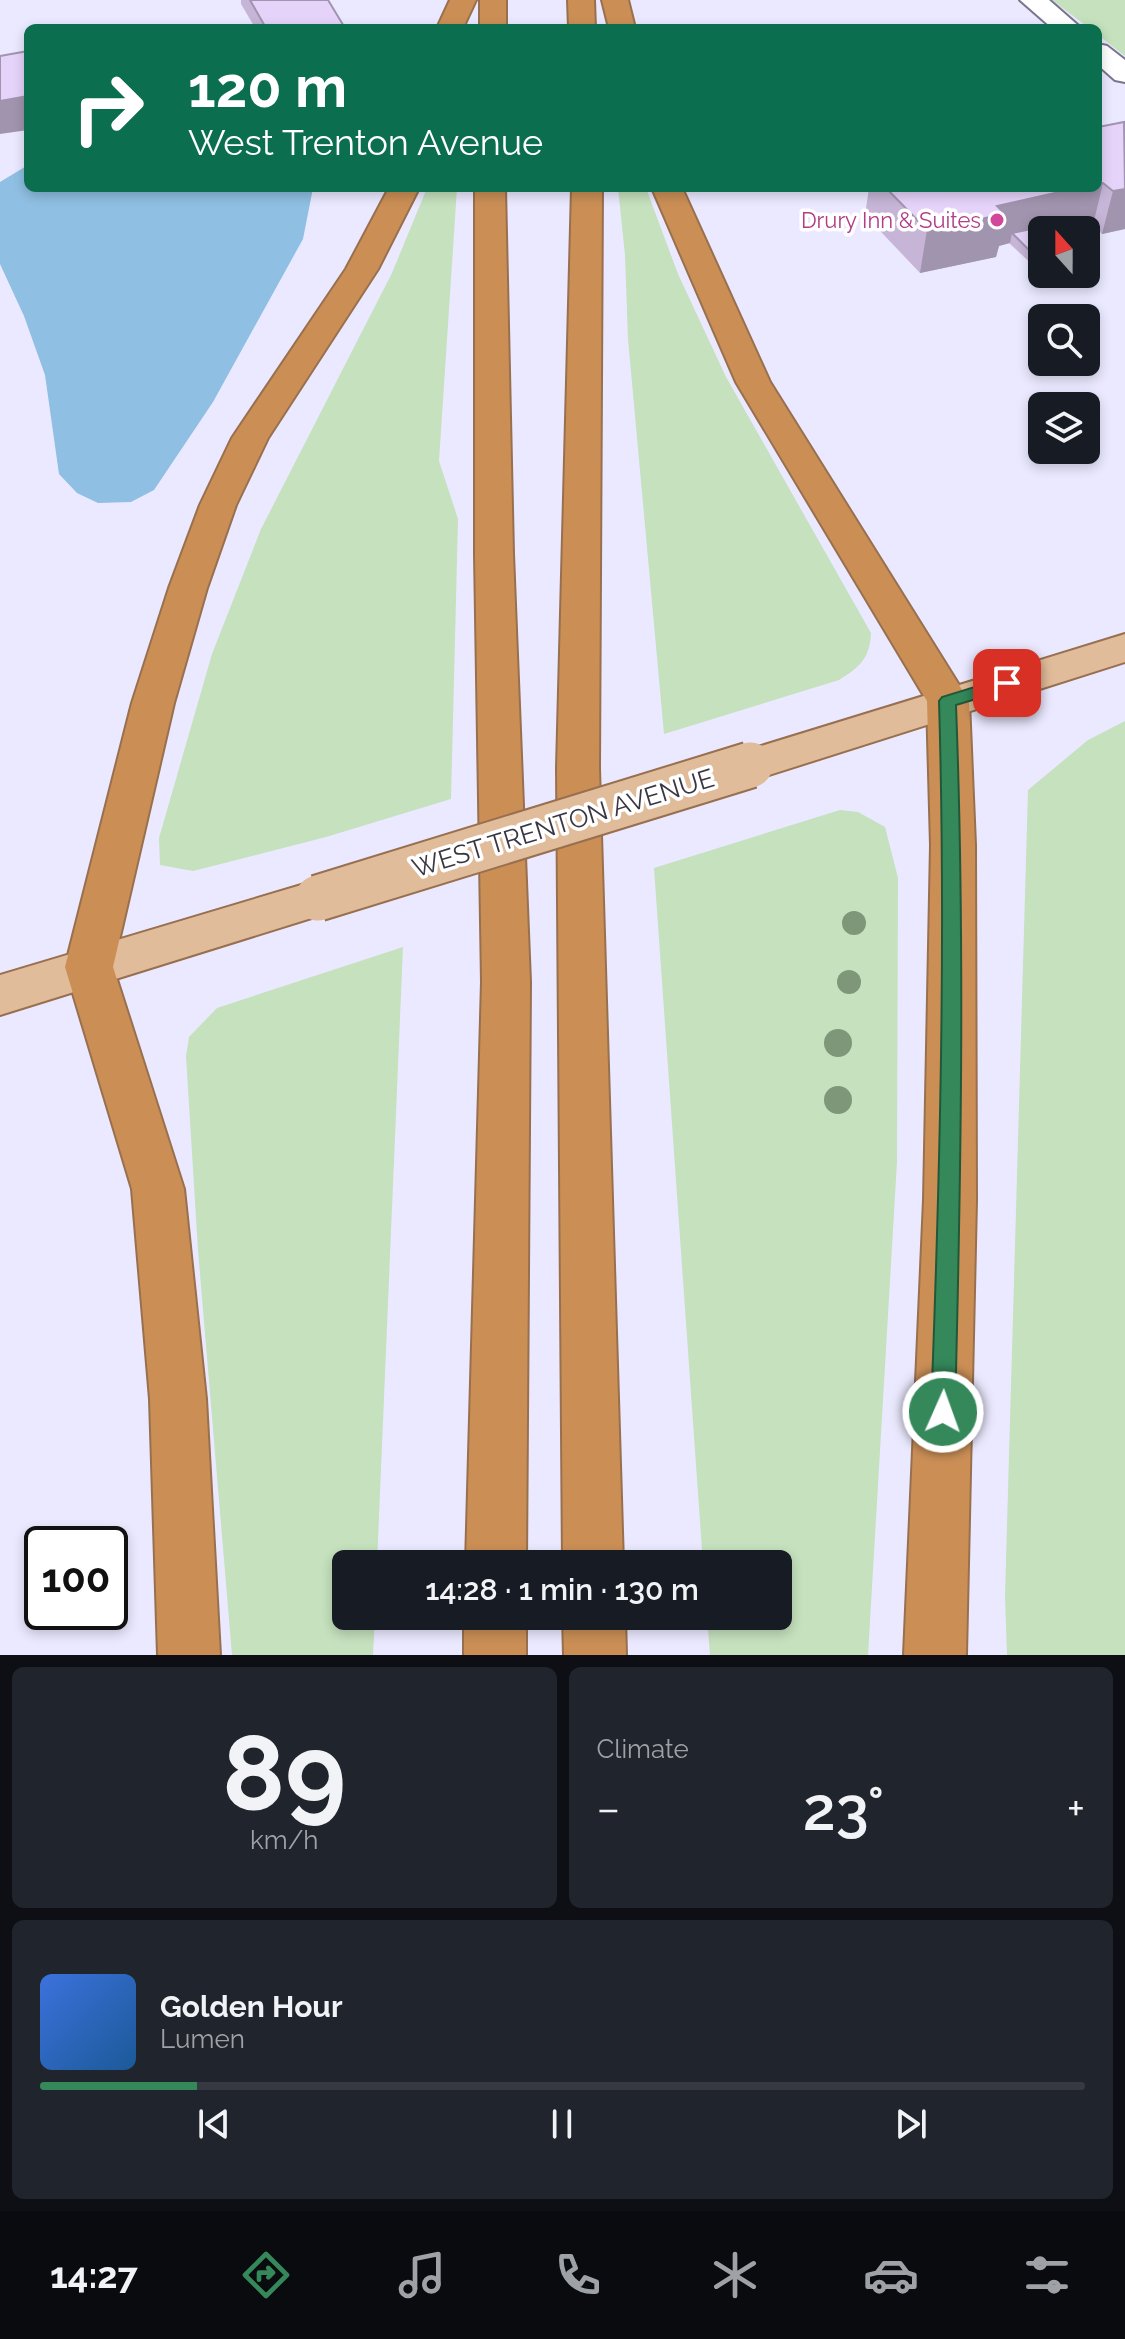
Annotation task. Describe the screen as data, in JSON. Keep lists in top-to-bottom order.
{
  "streets": {
    "main road": ["WEST TRENTON AVENUE"]
  },
  "places": ["Drury Inn & Suites"],
  "north": "top",
  "page": {
    "turn": ["120 m", "West Trenton Avenue"],
    "limit": "100",
    "trip": "14:28 · 1 min · 130 m",
    "tile": [
      ["89", "km/h"],
      "Climate"
    ],
    "heat": ["−", "23°", "+"],
    "song": ["Golden Hour", "Lumen"],
    "tabs": "14:27"
  }
}
